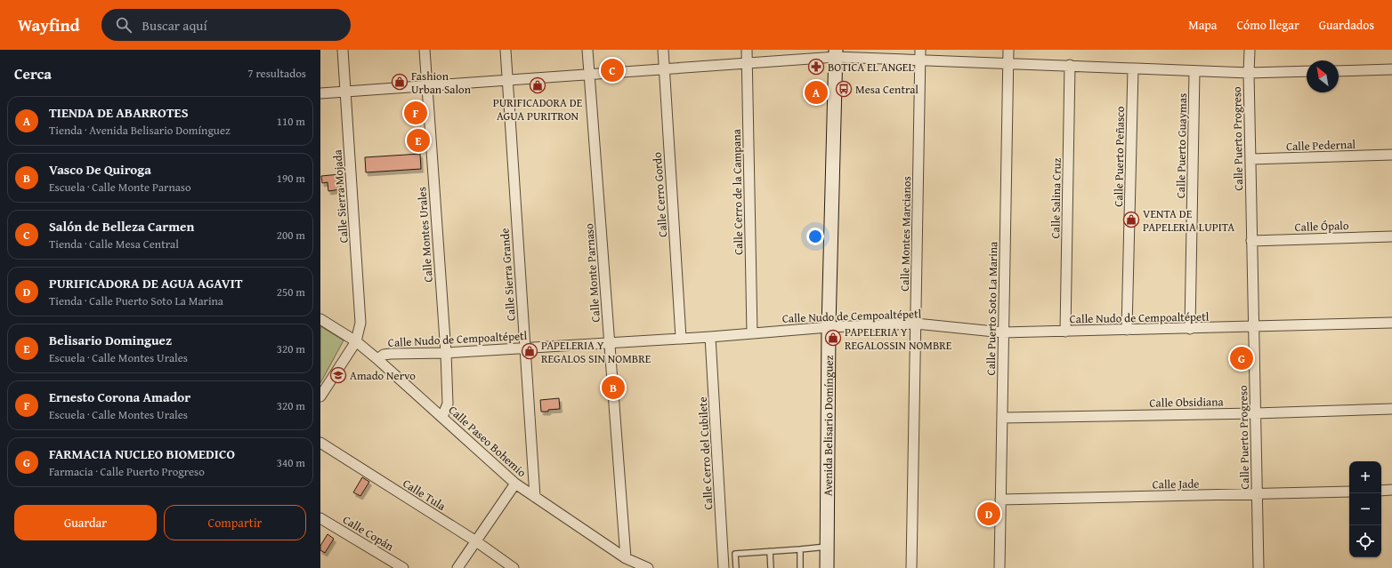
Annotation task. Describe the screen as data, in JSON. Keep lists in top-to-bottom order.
{
  "streets": {
    "main road": ["Avenida Belisario Domínguez"],
    "street": [
      "Calle Puerto Progreso",
      "Calle Pedernal",
      "Calle Puerto Guaymas",
      "Calle Puerto Peñasco",
      "Calle Cerro de la Campana",
      "Calle Cerro Gordo",
      "Calle Sierra Mojada",
      "Calle Salina Cruz",
      "Calle Ópalo",
      "Calle Montes Marcianos",
      "Calle Montes Urales",
      "Calle Monte Parnaso",
      "Calle Sierra Grande",
      "Calle Puerto Soto La Marina",
      "Calle Nudo de Cempoaltépetl",
      "Calle Obsidiana",
      "Calle Paseo Bohemio",
      "Calle Cerro del Cubilete",
      "Calle Jade",
      "Calle Tula",
      "Calle Copán"
    ]
  },
  "crossings": [
    ["Calle Puerto Progreso", "Calle Pedernal"],
    ["Calle Puerto Progreso", "Calle Ópalo"],
    ["Calle Puerto Progreso", "Calle Nudo de Cempoaltépetl"],
    ["Calle Puerto Progreso", "Calle Obsidiana"],
    ["Calle Puerto Progreso", "Calle Jade"],
    ["Calle Puerto Guaymas", "Calle Nudo de Cempoaltépetl"],
    ["Calle Puerto Peñasco", "Calle Nudo de Cempoaltépetl"],
    ["Calle Cerro de la Campana", "Calle Nudo de Cempoaltépetl"],
    ["Calle Cerro Gordo", "Calle Nudo de Cempoaltépetl"],
    ["Calle Sierra Mojada", "Calle Paseo Bohemio"],
    ["Calle Salina Cruz", "Calle Nudo de Cempoaltépetl"],
    ["Calle Montes Marcianos", "Calle Nudo de Cempoaltépetl"],
    ["Calle Montes Urales", "Calle Nudo de Cempoaltépetl"],
    ["Calle Montes Urales", "Calle Paseo Bohemio"],
    ["Calle Monte Parnaso", "Calle Nudo de Cempoaltépetl"],
    ["Calle Monte Parnaso", "Calle Paseo Bohemio"],
    ["Calle Sierra Grande", "Calle Nudo de Cempoaltépetl"],
    ["Calle Sierra Grande", "Calle Paseo Bohemio"],
    ["Calle Puerto Soto La Marina", "Calle Nudo de Cempoaltépetl"],
    ["Calle Puerto Soto La Marina", "Calle Obsidiana"],
    ["Calle Puerto Soto La Marina", "Calle Jade"],
    ["Calle Nudo de Cempoaltépetl", "Avenida Belisario Domínguez"],
    ["Calle Nudo de Cempoaltépetl", "Calle Paseo Bohemio"],
    ["Calle Nudo de Cempoaltépetl", "Calle Cerro del Cubilete"]
  ],
  "places": {
    "pharmacy": ["BOTICA EL ANGEL"],
    "shop": [
      "Fashion Urban Salon",
      "PURIFICADORA DE AGUA PURITRON",
      "VENTA DE PAPELERIA LUPITA",
      "PAPELERIA Y REGALOSSIN NOMBRE",
      "PAPELERIA Y REGALOS SIN NOMBRE"
    ],
    "bus stop": ["Mesa Central"],
    "school or university": ["Amado Nervo"]
  },
  "north": "top left",
  "page": {
    "header": "Wayfind",
    "search": "Buscar aquí",
    "nav": ["Mapa", "Cómo llegar", "Guardados"],
    "heading": ["Cerca", "7 resultados"],
    "pins": [
      "C",
      "A",
      "F",
      "E",
      "G",
      "B",
      "D"
    ],
    "list": [
      {
        "mark": "A",
        "name": "TIENDA DE ABARROTES",
        "note": "Tienda · Avenida Belisario Domínguez",
        "value": "110 m"
      },
      {
        "mark": "B",
        "name": "Vasco De Quiroga",
        "note": "Escuela · Calle Monte Parnaso",
        "value": "190 m"
      },
      {
        "mark": "C",
        "name": "Salón de Belleza Carmen",
        "note": "Tienda · Calle Mesa Central",
        "value": "200 m"
      },
      {
        "mark": "D",
        "name": "PURIFICADORA DE AGUA AGAVIT",
        "note": "Tienda · Calle Puerto Soto La Marina",
        "value": "250 m"
      },
      {
        "mark": "E",
        "name": "Belisario Dominguez",
        "note": "Escuela · Calle Montes Urales",
        "value": "320 m"
      },
      {
        "mark": "F",
        "name": "Ernesto Corona Amador",
        "note": "Escuela · Calle Montes Urales",
        "value": "320 m"
      },
      {
        "mark": "G",
        "name": "FARMACIA NUCLEO BIOMEDICO",
        "note": "Farmacia · Calle Puerto Progreso",
        "value": "340 m"
      }
    ],
    "map_buttons": ["+", "−"],
    "buttons": ["Guardar", "Compartir"]
  }
}
